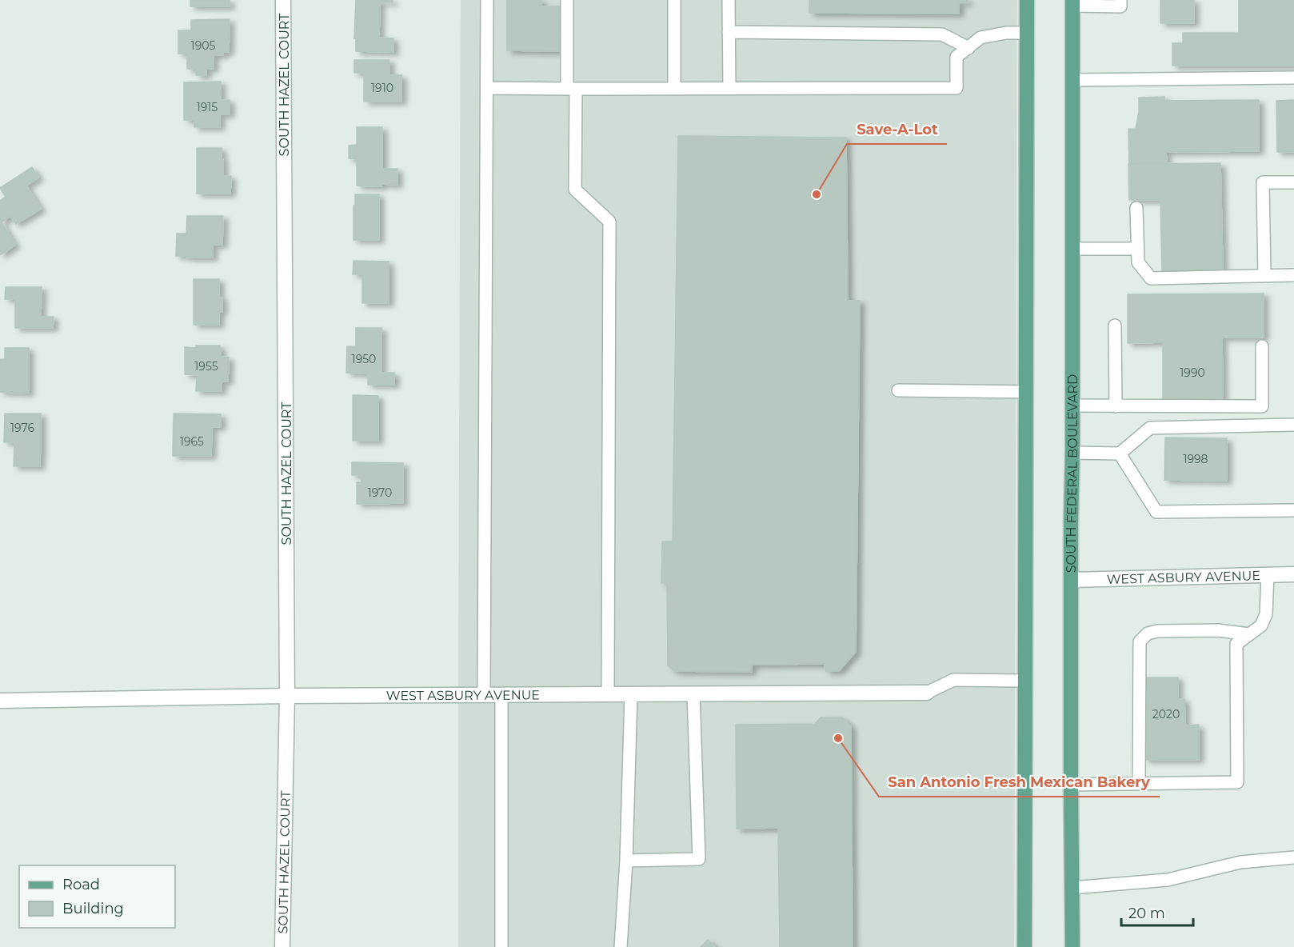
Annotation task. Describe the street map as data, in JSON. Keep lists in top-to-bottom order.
{
  "streets": {
    "main road": ["SOUTH FEDERAL BOULEVARD"],
    "street": ["SOUTH HAZEL COURT", "WEST ASBURY AVENUE"]
  },
  "crossings": [
    ["SOUTH HAZEL COURT", "WEST ASBURY AVENUE"],
    ["SOUTH FEDERAL BOULEVARD", "WEST ASBURY AVENUE"]
  ],
  "places": ["Save-A-Lot", "San Antonio Fresh Mexican Bakery"],
  "house_numbers": [
    "1905",
    "1910",
    "1915",
    "1950",
    "1955",
    "1990",
    "1976",
    "1965",
    "1998",
    "1970",
    "2020"
  ],
  "legend": ["Road", "Building"],
  "scale_bar": "20 m"
}
